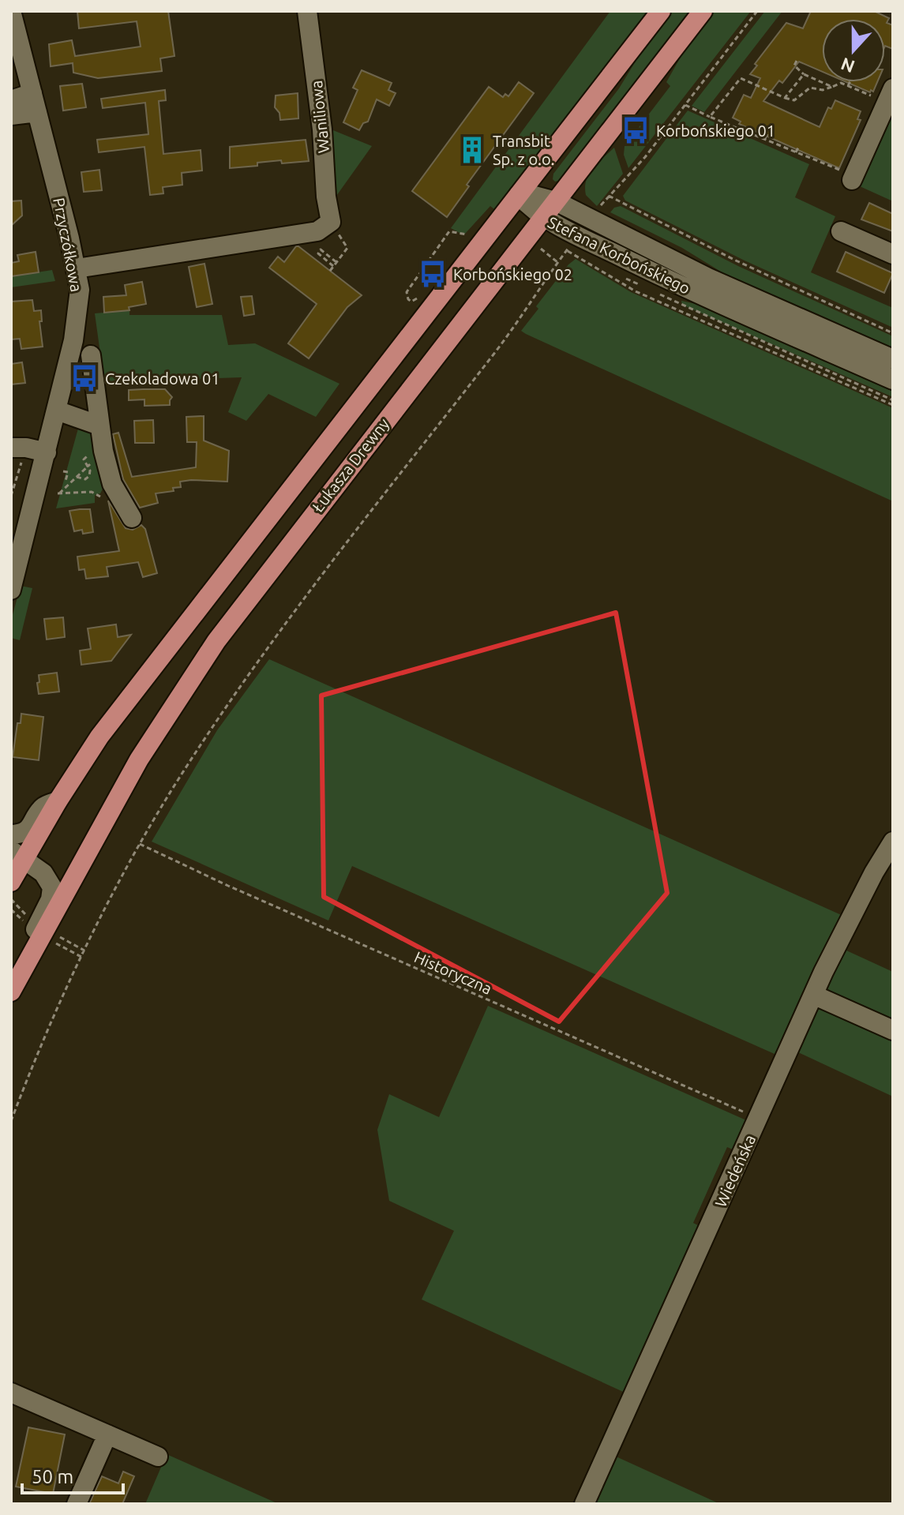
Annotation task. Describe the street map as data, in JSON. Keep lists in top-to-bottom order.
{
  "streets": {
    "main road": ["Łukasza Drewny"],
    "street": [
      "Waniliowa",
      "Przyczółkowa",
      "Stefana Korbońskiego",
      "Wiedeńska"
    ],
    "path": ["Historyczna"]
  },
  "crossings": [
    ["Stefana Korbońskiego", "Łukasza Drewny"],
    ["Historyczna", "Wiedeńska"]
  ],
  "places": {
    "bus stop": ["Korbońskiego 01", "Korbońskiego 02", "Czekoladowa 01"],
    "building": ["Transbit Sp. z o.o."]
  },
  "scale_bar": "50 m",
  "north": "bottom"
}
